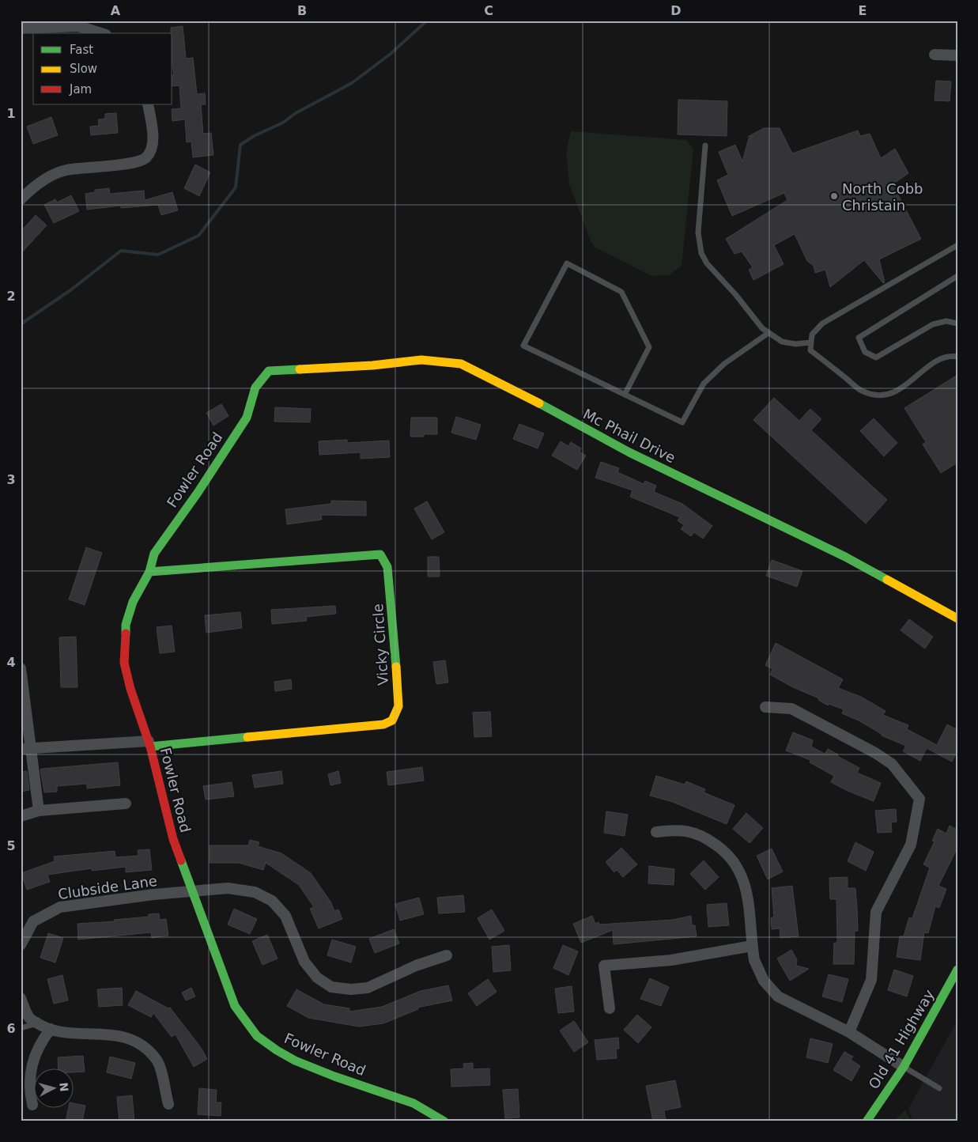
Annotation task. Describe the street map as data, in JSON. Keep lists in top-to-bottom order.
{
  "streets": {
    "street": [
      "Mc Phail Drive",
      "Fowler Road",
      "Vicky Circle",
      "Clubside Lane",
      "Old 41 Highway"
    ]
  },
  "crossings": [
    ["Mc Phail Drive", "Fowler Road"],
    ["Fowler Road", "Vicky Circle"],
    ["Fowler Road", "Clubside Lane"]
  ],
  "places": ["North Cobb Christain"],
  "legend": ["Fast", "Slow", "Jam"],
  "north": "right",
  "grid": {
    "columns": [
      "A",
      "B",
      "C",
      "D",
      "E"
    ],
    "rows": [
      "1",
      "2",
      "3",
      "4",
      "5",
      "6"
    ]
  }
}
